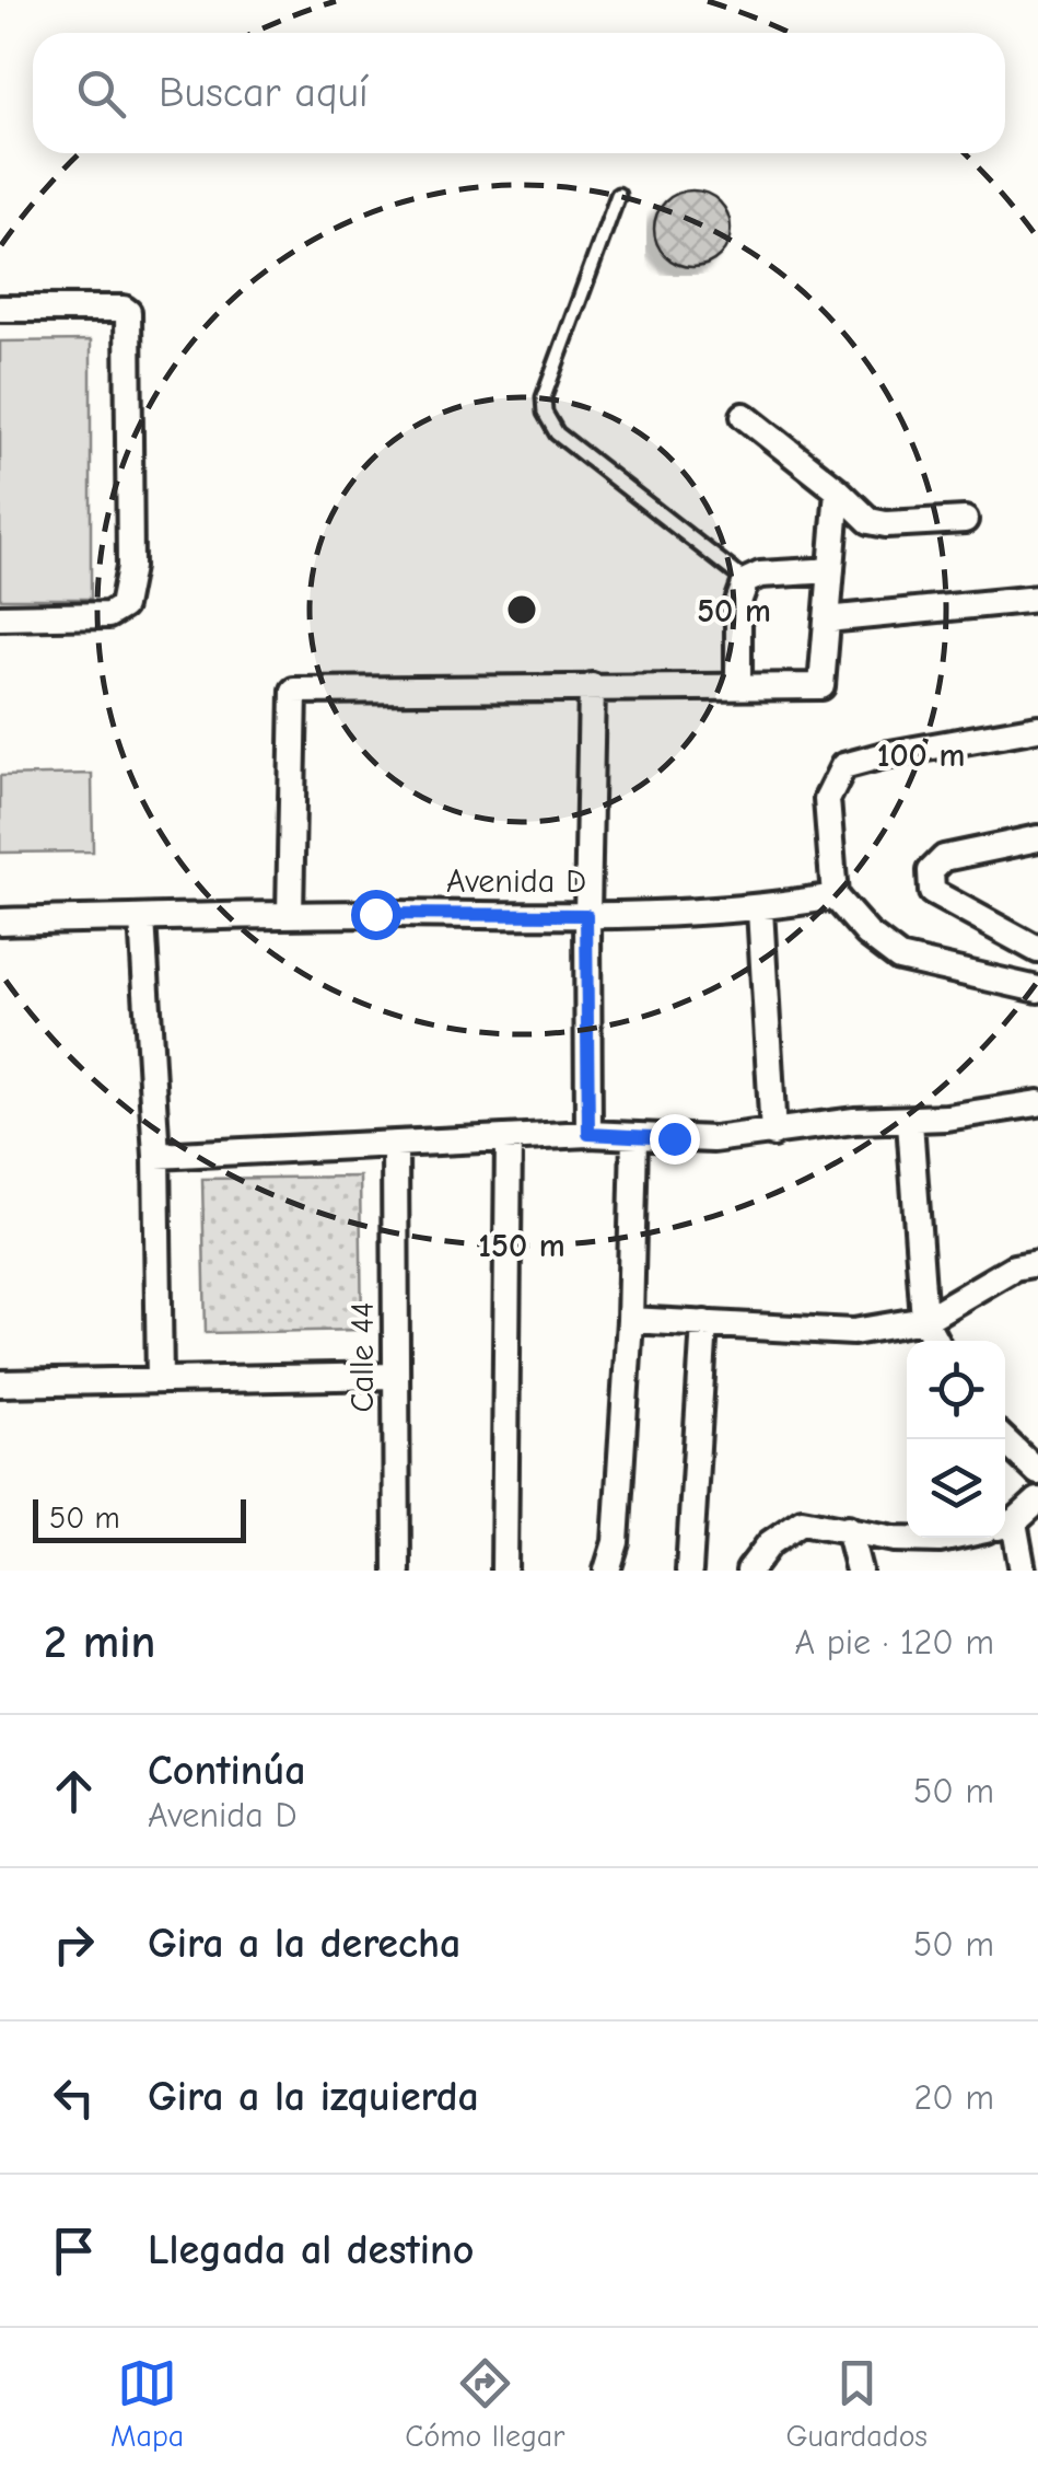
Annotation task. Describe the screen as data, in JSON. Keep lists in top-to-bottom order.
{
  "streets": {
    "street": ["Avenida D", "Calle 44"]
  },
  "scale_bar": "50 m",
  "page": {
    "search": "Buscar aquí",
    "scale": "50 m",
    "heading": ["2 min", "A pie · 120 m"],
    "list": [
      ["Continúa", "Avenida D", "50 m"],
      ["Gira a la derecha", "50 m"],
      ["Gira a la izquierda", "20 m"],
      "Llegada al destino"
    ],
    "nav": ["Mapa", "Cómo llegar", "Guardados"]
  },
  "rings": ["50 m", "100 m", "150 m"]
}
